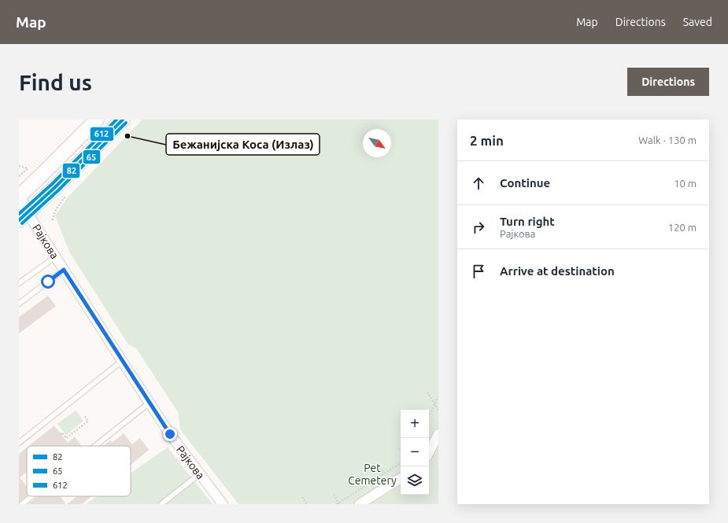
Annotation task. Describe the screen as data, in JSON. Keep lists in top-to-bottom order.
{
  "streets": {
    "street": ["Рајкова"]
  },
  "parks": ["Pet Cemetery"],
  "places": ["Бежанијска Коса (Излаз)"],
  "lines": ["transit line 82", "transit line 612", "transit line 65"],
  "legend": ["82", "65", "612"],
  "north": "bottom right",
  "page": {
    "header": "Map",
    "nav": ["Map", "Directions", "Saved"],
    "buttons": "Directions",
    "title": "Find us",
    "heading": ["2 min", "Walk · 130 m"],
    "list": [
      ["Continue", "10 m"],
      ["Turn right", "Рајкова", "120 m"],
      "Arrive at destination"
    ],
    "map_buttons": ["+", "−"]
  }
}
